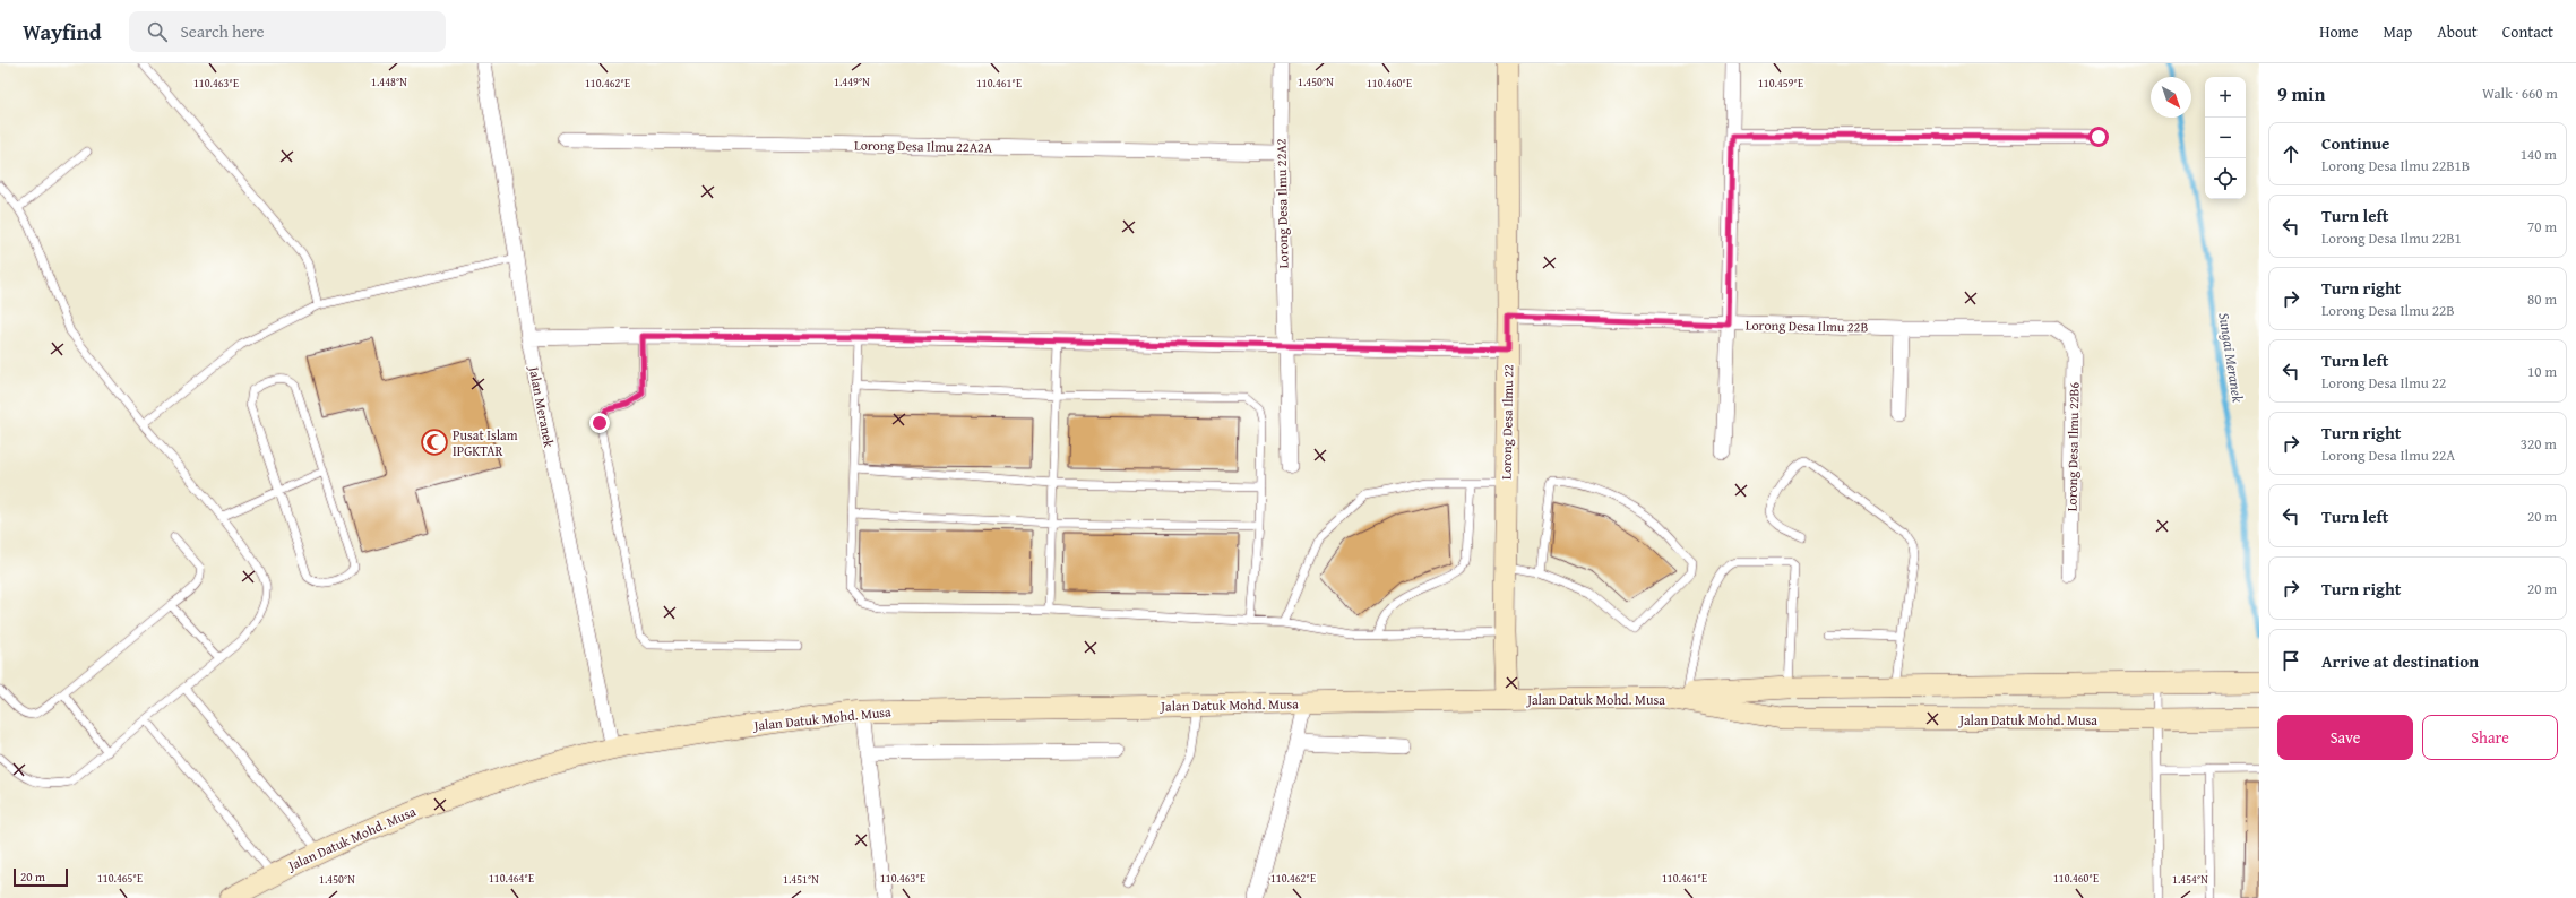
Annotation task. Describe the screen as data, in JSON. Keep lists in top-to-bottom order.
{
  "streets": {
    "main road": ["Lorong Desa Ilmu 22", "Jalan Datuk Mohd. Musa"],
    "street": [
      "Lorong Desa Ilmu 22A2A",
      "Lorong Desa Ilmu 22A2",
      "Lorong Desa Ilmu 22B",
      "Jalan Meranek",
      "Lorong Desa Ilmu 22B6"
    ]
  },
  "crossings": [
    ["Lorong Desa Ilmu 22A2A", "Lorong Desa Ilmu 22A2"],
    ["Lorong Desa Ilmu 22B", "Lorong Desa Ilmu 22"],
    ["Lorong Desa Ilmu 22B", "Lorong Desa Ilmu 22B6"],
    ["Jalan Meranek", "Jalan Datuk Mohd. Musa"],
    ["Lorong Desa Ilmu 22", "Jalan Datuk Mohd. Musa"]
  ],
  "water": ["Sungai Meranek"],
  "places": {
    "mosque": ["Pusat Islam IPGKTAR"]
  },
  "scale_bar": "20 m",
  "north": "bottom right",
  "page": {
    "header": "Wayfind",
    "search": "Search here",
    "nav": [
      "Home",
      "Map",
      "About",
      "Contact"
    ],
    "heading": ["9 min", "Walk · 660 m"],
    "map_buttons": ["+", "−"],
    "list": [
      ["Continue", "Lorong Desa Ilmu 22B1B", "140 m"],
      ["Turn left", "Lorong Desa Ilmu 22B1", "70 m"],
      ["Turn right", "Lorong Desa Ilmu 22B", "80 m"],
      ["Turn left", "Lorong Desa Ilmu 22", "10 m"],
      ["Turn right", "Lorong Desa Ilmu 22A", "320 m"],
      ["Turn left", "20 m"],
      ["Turn right", "20 m"],
      "Arrive at destination"
    ],
    "buttons": ["Save", "Share"],
    "scale": "20 m"
  },
  "coordinates": [
    "1.448°N",
    "1.449°N",
    "1.450°N",
    "110.463°E",
    "110.462°E",
    "110.461°E",
    "110.460°E",
    "110.459°E",
    "110.465°E",
    "110.464°E",
    "1.451°N",
    "1.454°N"
  ]
}
